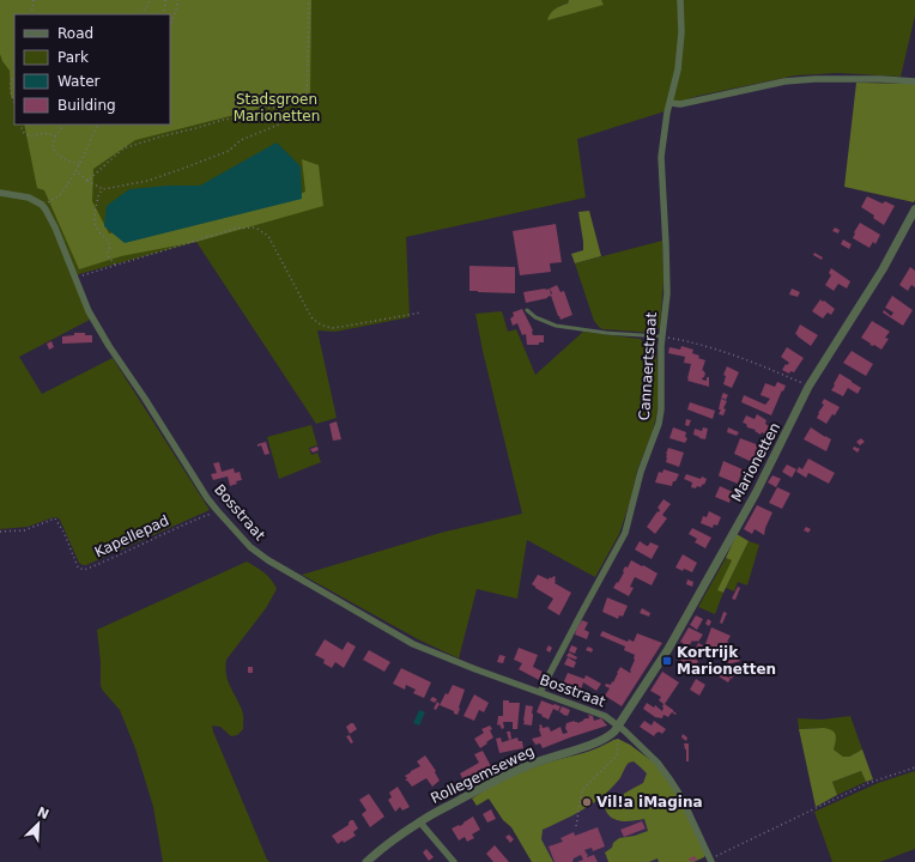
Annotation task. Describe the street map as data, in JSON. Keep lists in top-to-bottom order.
{
  "streets": {
    "street": [
      "Cannaertstraat",
      "Marionetten",
      "Bosstraat",
      "Rollegemseweg"
    ],
    "path": ["Kapellepad"]
  },
  "crossings": [
    ["Cannaertstraat", "Bosstraat"],
    ["Marionetten", "Bosstraat"],
    ["Marionetten", "Rollegemseweg"],
    ["Bosstraat", "Kapellepad"],
    ["Bosstraat", "Rollegemseweg"]
  ],
  "parks": ["Stadsgroen Marionetten"],
  "places": {
    "transit": ["Kortrijk Marionetten"],
    "other": ["Vil!a iMagina"]
  },
  "legend": [
    "Road",
    "Park",
    "Water",
    "Building"
  ],
  "north": "top right"
}
